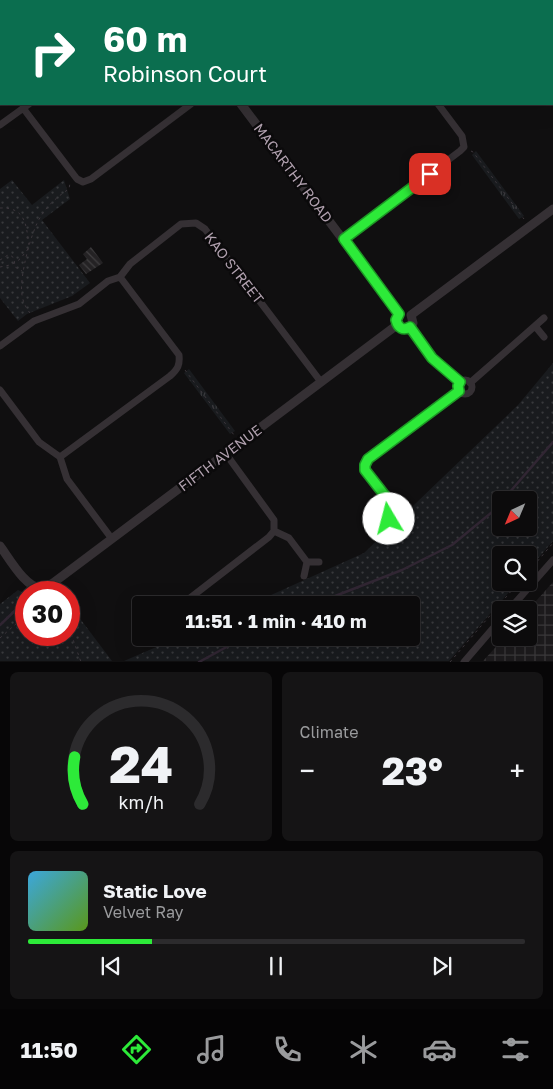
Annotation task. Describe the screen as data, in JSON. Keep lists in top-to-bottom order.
{
  "streets": {
    "street": ["MACARTHY ROAD", "KAO STREET", "FIFTH AVENUE"]
  },
  "crossings": [
    ["MACARTHY ROAD", "FIFTH AVENUE"],
    ["KAO STREET", "FIFTH AVENUE"]
  ],
  "north": "bottom left",
  "page": {
    "turn": ["60 m", "Robinson Court"],
    "limit": "30",
    "trip": "11:51 · 1 min · 410 m",
    "tile": "Climate",
    "heat": ["−", "23°", "+"],
    "song": ["Static Love", "Velvet Ray"],
    "tabs": "11:50",
    "gauge": ["24", "km/h"]
  }
}
